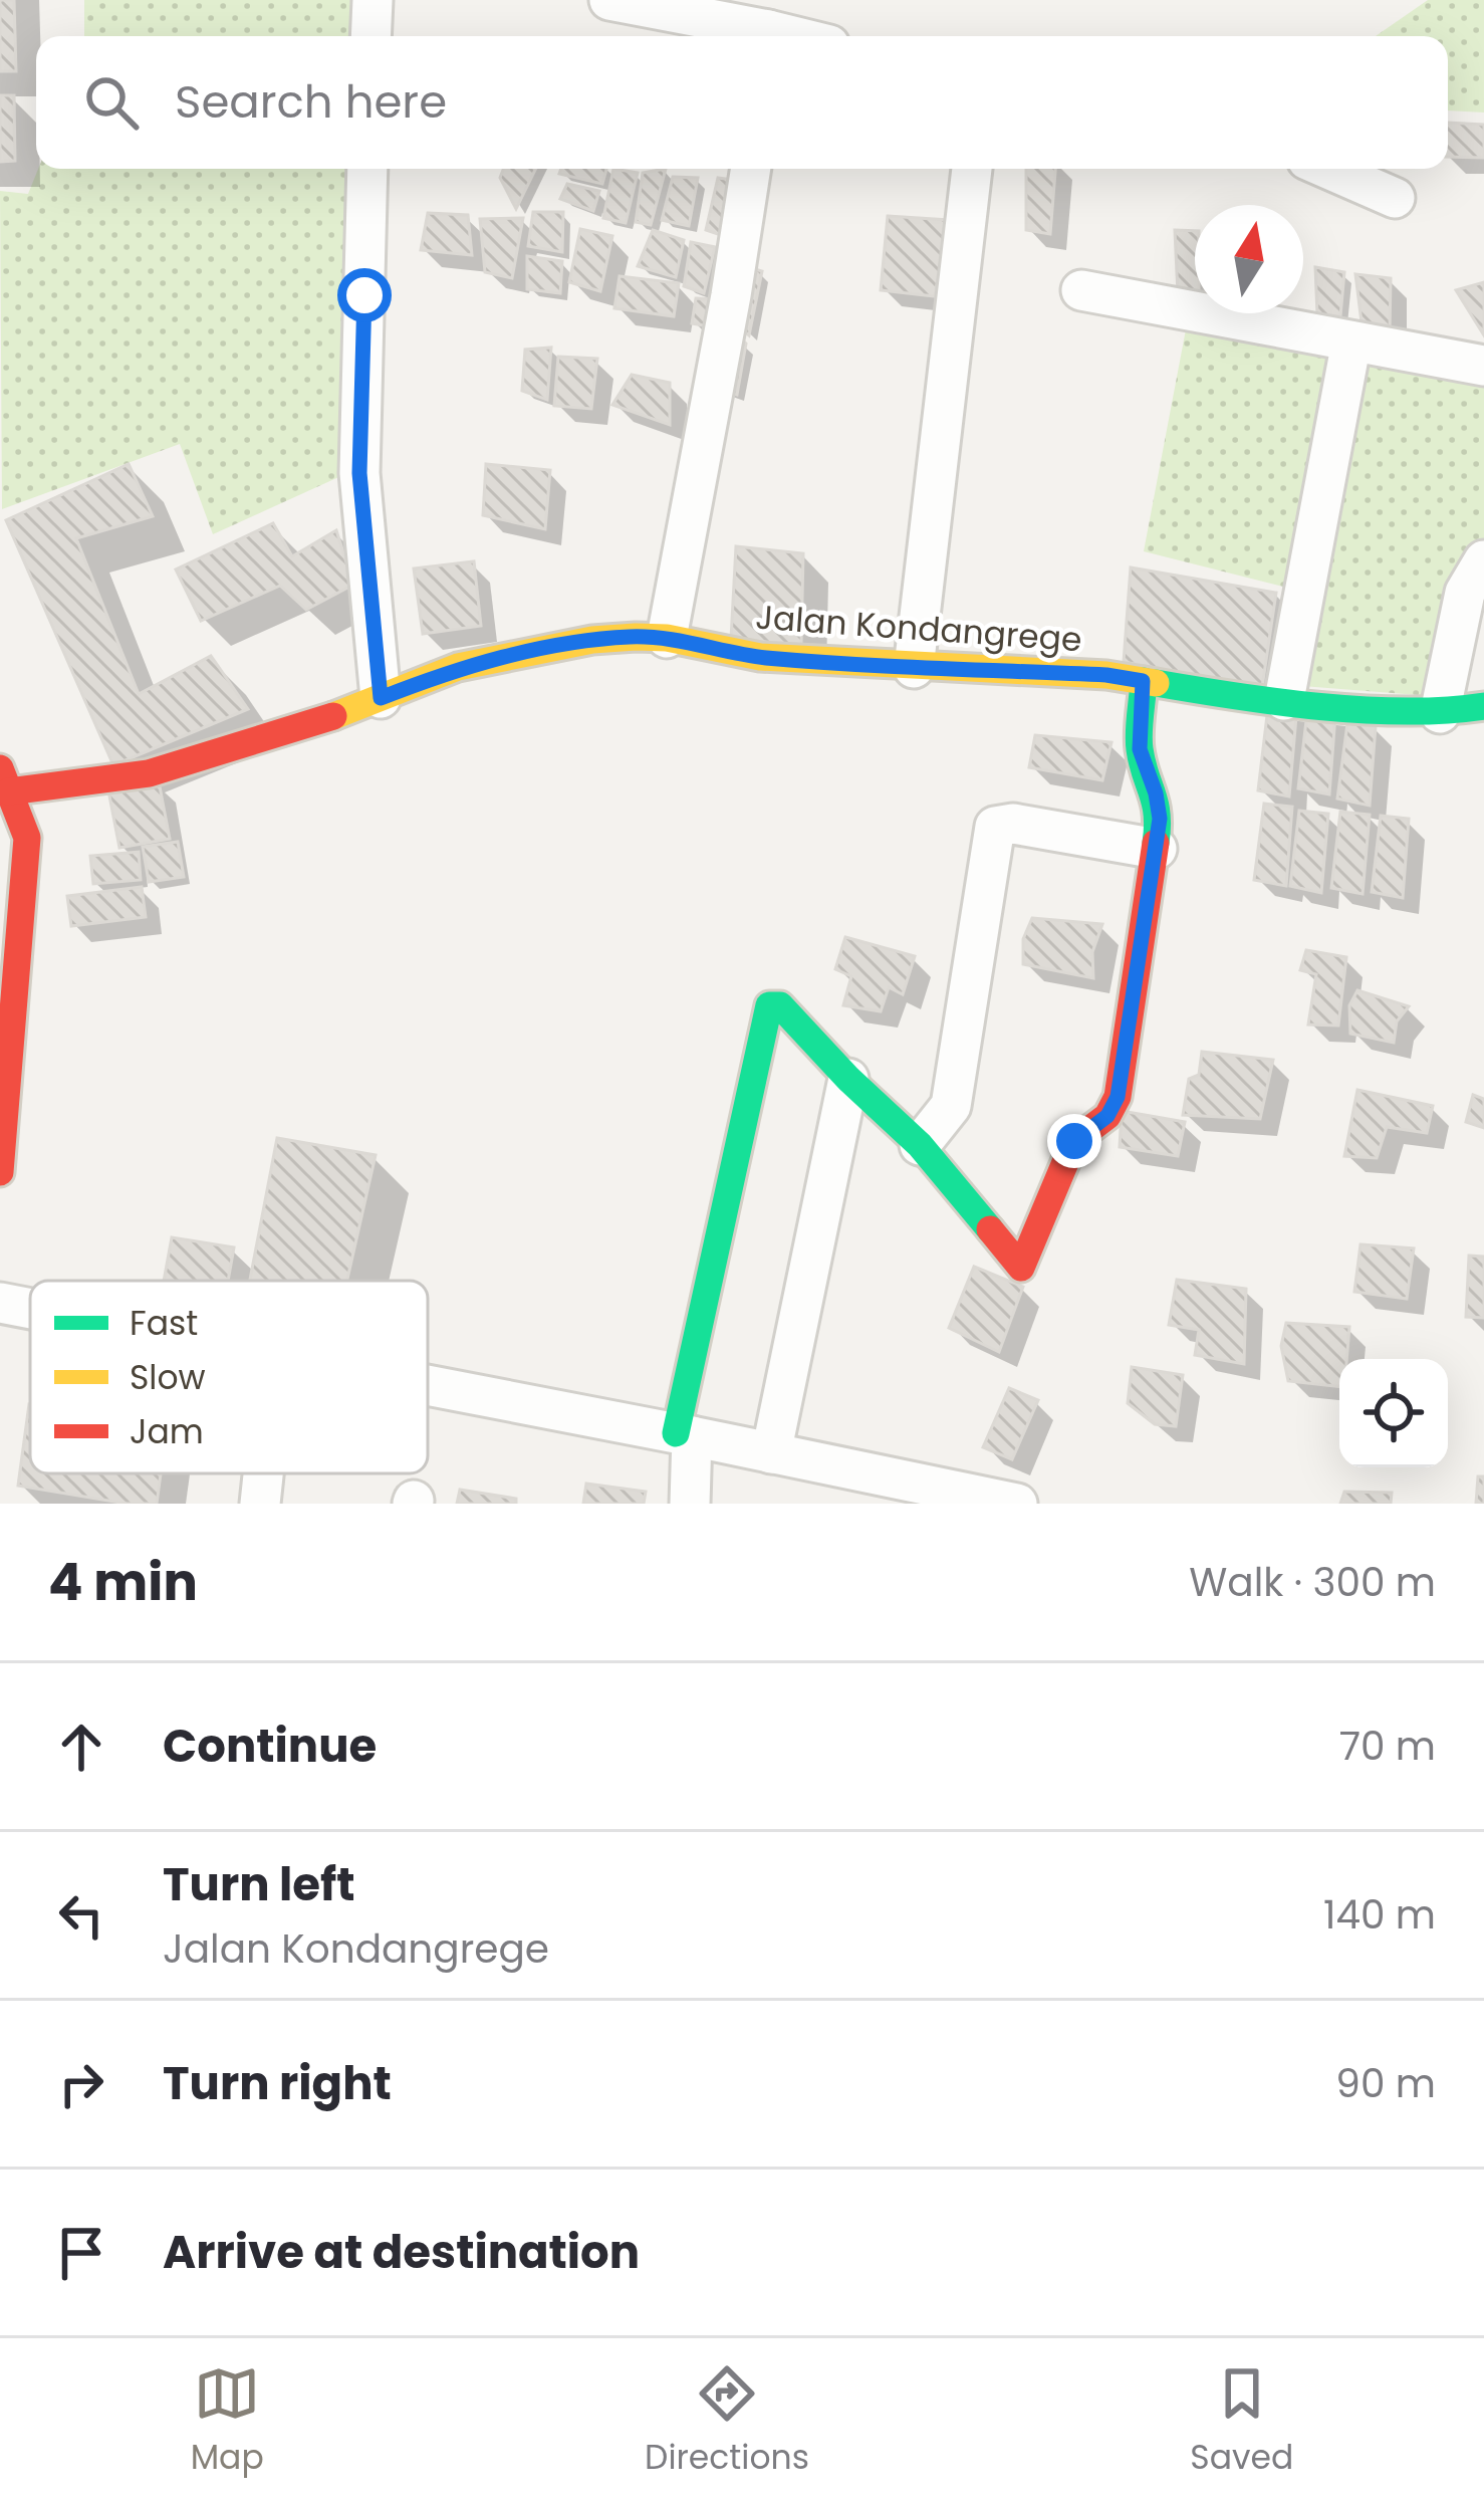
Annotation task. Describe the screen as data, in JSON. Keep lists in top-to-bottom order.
{
  "streets": {
    "street": ["Jalan Kondangrege"]
  },
  "legend": ["Fast", "Slow", "Jam"],
  "north": "top",
  "page": {
    "search": "Search here",
    "heading": ["4 min", "Walk · 300 m"],
    "list": [
      ["Continue", "70 m"],
      ["Turn left", "Jalan Kondangrege", "140 m"],
      ["Turn right", "90 m"],
      "Arrive at destination"
    ],
    "nav": ["Map", "Directions", "Saved"]
  }
}
